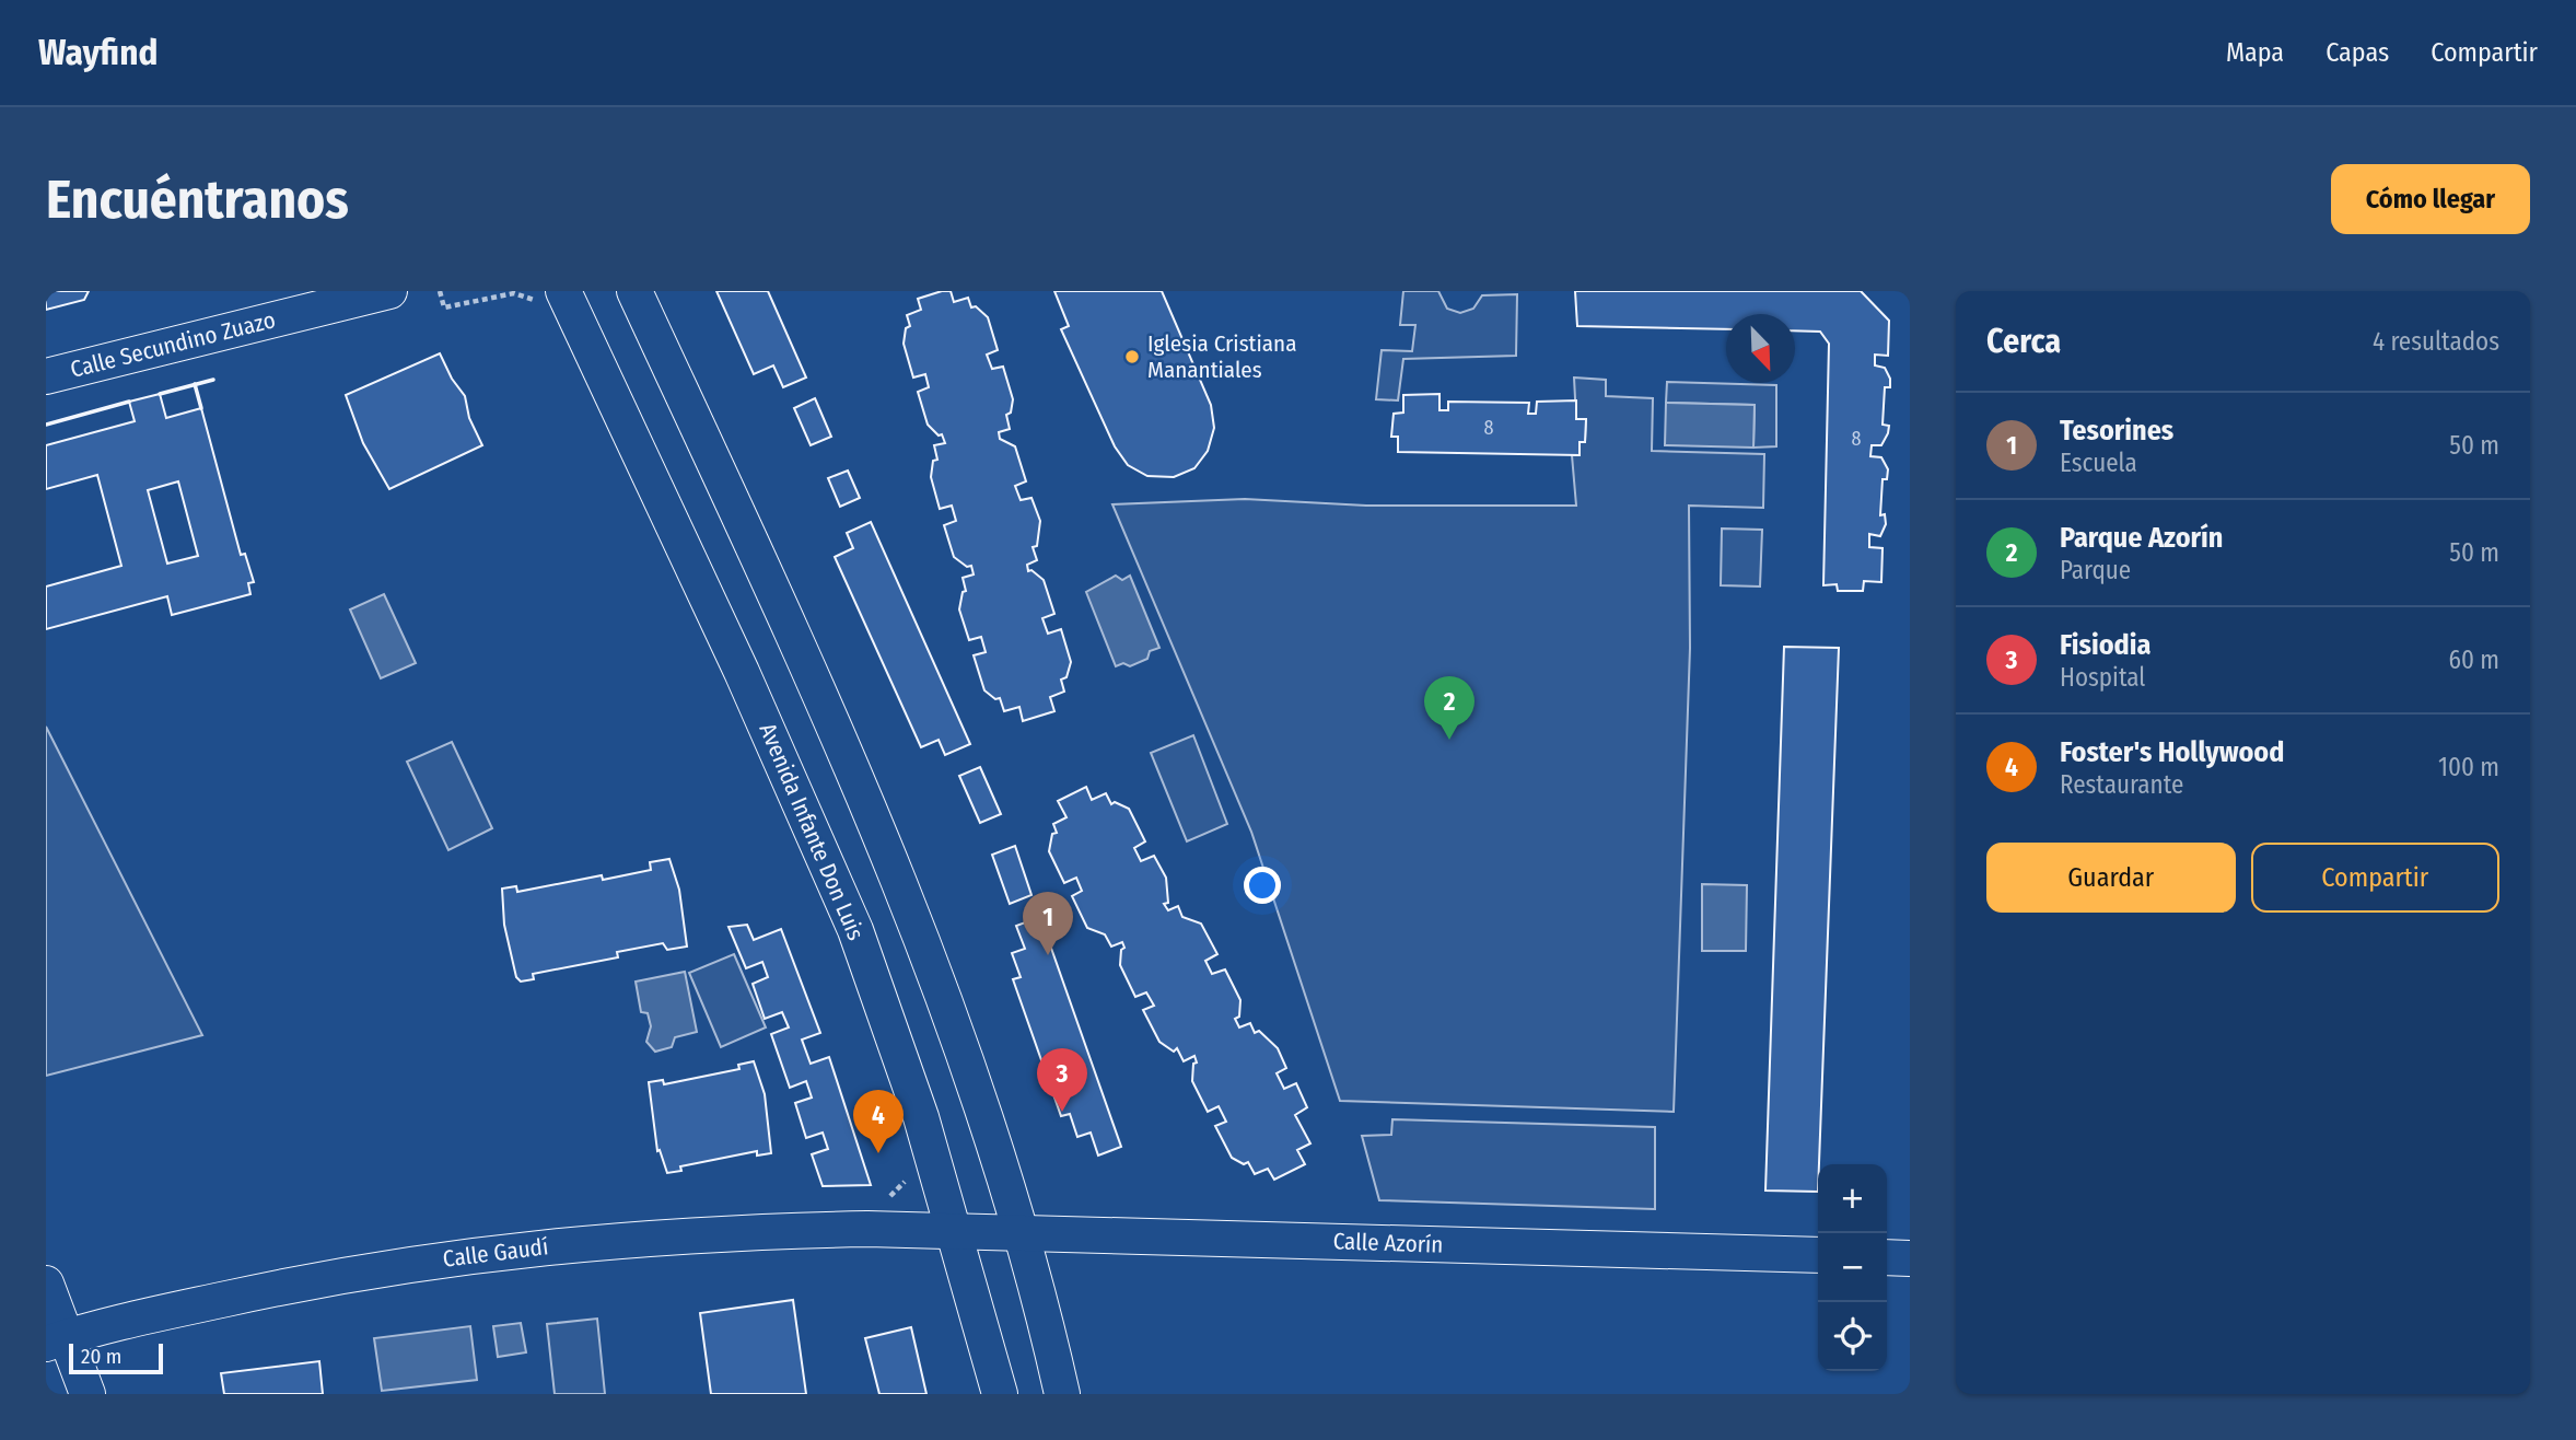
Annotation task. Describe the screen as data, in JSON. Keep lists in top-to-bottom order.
{
  "streets": {
    "street": [
      "Calle Secundino Zuazo",
      "Avenida Infante Don Luis",
      "Calle Azorín",
      "Calle Gaudí"
    ]
  },
  "crossings": [
    ["Avenida Infante Don Luis", "Calle Azorín"],
    ["Avenida Infante Don Luis", "Calle Gaudí"],
    ["Calle Azorín", "Calle Gaudí"]
  ],
  "places": ["Iglesia Cristiana Manantiales"],
  "house_numbers": ["8", "8"],
  "scale_bar": "20 m",
  "north": "bottom right",
  "page": {
    "header": "Wayfind",
    "nav": ["Mapa", "Capas", "Compartir"],
    "buttons": [
      "Cómo llegar",
      ["Guardar", "Compartir"]
    ],
    "title": "Encuéntranos",
    "heading": ["Cerca", "4 resultados"],
    "list": [
      {
        "mark": "1",
        "name": "Tesorines",
        "note": "Escuela",
        "value": "50 m"
      },
      {
        "mark": "2",
        "name": "Parque Azorín",
        "note": "Parque",
        "value": "50 m"
      },
      {
        "mark": "3",
        "name": "Fisiodia",
        "note": "Hospital",
        "value": "60 m"
      },
      {
        "mark": "4",
        "name": "Foster's Hollywood",
        "note": "Restaurante",
        "value": "100 m"
      }
    ],
    "pins": [
      "2",
      "1",
      "3",
      "4"
    ],
    "map_buttons": ["+", "−"],
    "scale": "20 m"
  }
}
